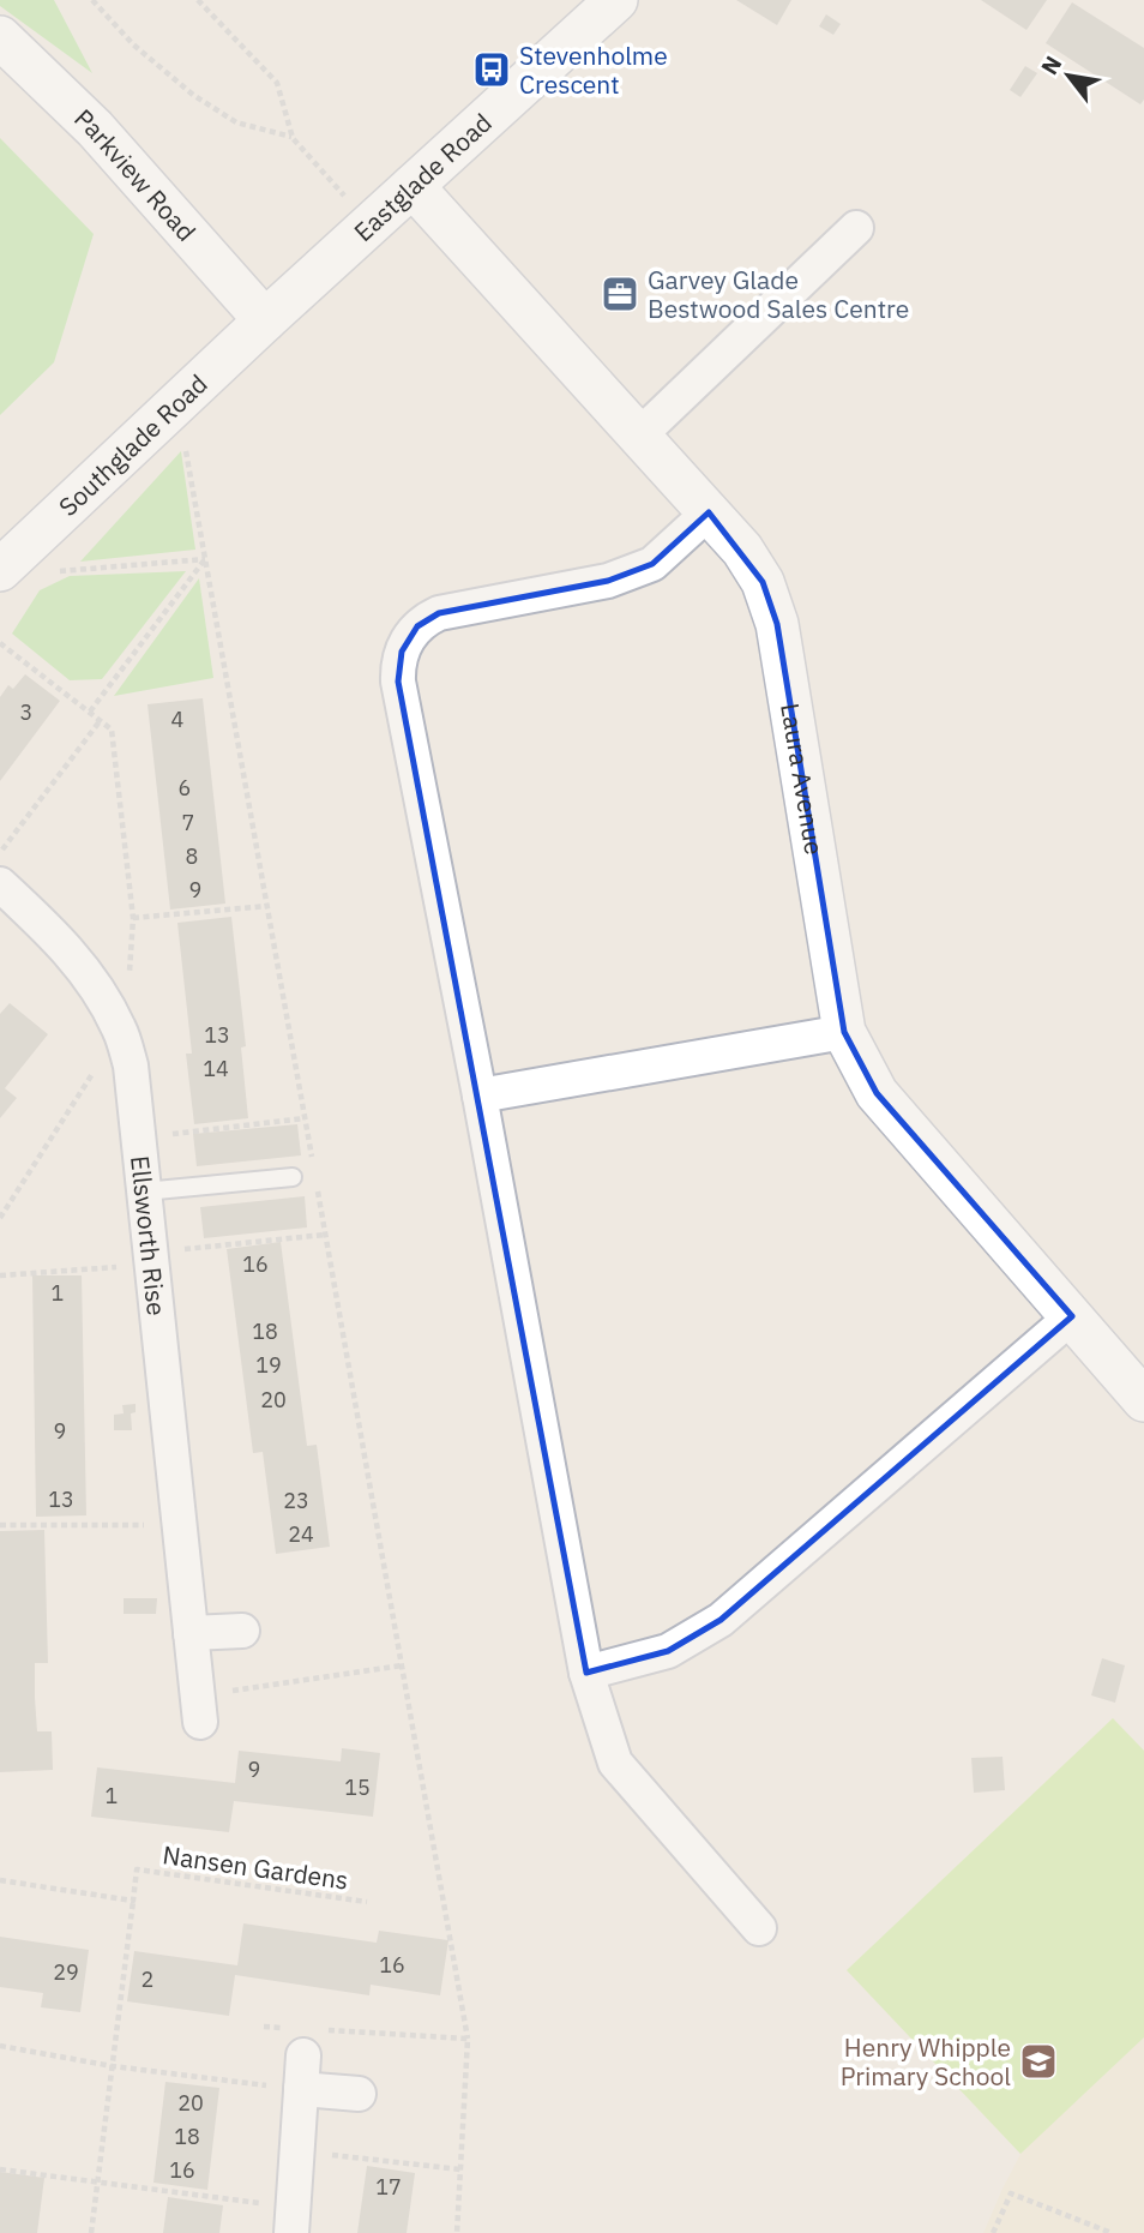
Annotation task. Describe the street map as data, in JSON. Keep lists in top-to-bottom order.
{
  "streets": {
    "street": [
      "Parkview Road",
      "Eastglade Road",
      "Southglade Road",
      "Laura Avenue",
      "Ellsworth Rise"
    ],
    "path": ["Nansen Gardens"]
  },
  "crossings": [
    ["Parkview Road", "Eastglade Road"],
    ["Parkview Road", "Southglade Road"],
    ["Eastglade Road", "Southglade Road"],
    ["Eastglade Road", "Laura Avenue"]
  ],
  "places": {
    "bus stop": ["Stevenholme Crescent"],
    "office": ["Garvey Glade Bestwood Sales Centre"],
    "school or university": ["Henry Whipple Primary School"]
  },
  "house_numbers": [
    "3",
    "4",
    "6",
    "7",
    "8",
    "9",
    "13",
    "14",
    "16",
    "1",
    "18",
    "19",
    "20",
    "9",
    "13",
    "23",
    "24",
    "9",
    "15",
    "1",
    "16",
    "29",
    "2",
    "20",
    "18",
    "16",
    "17"
  ],
  "north": "top left"
}
